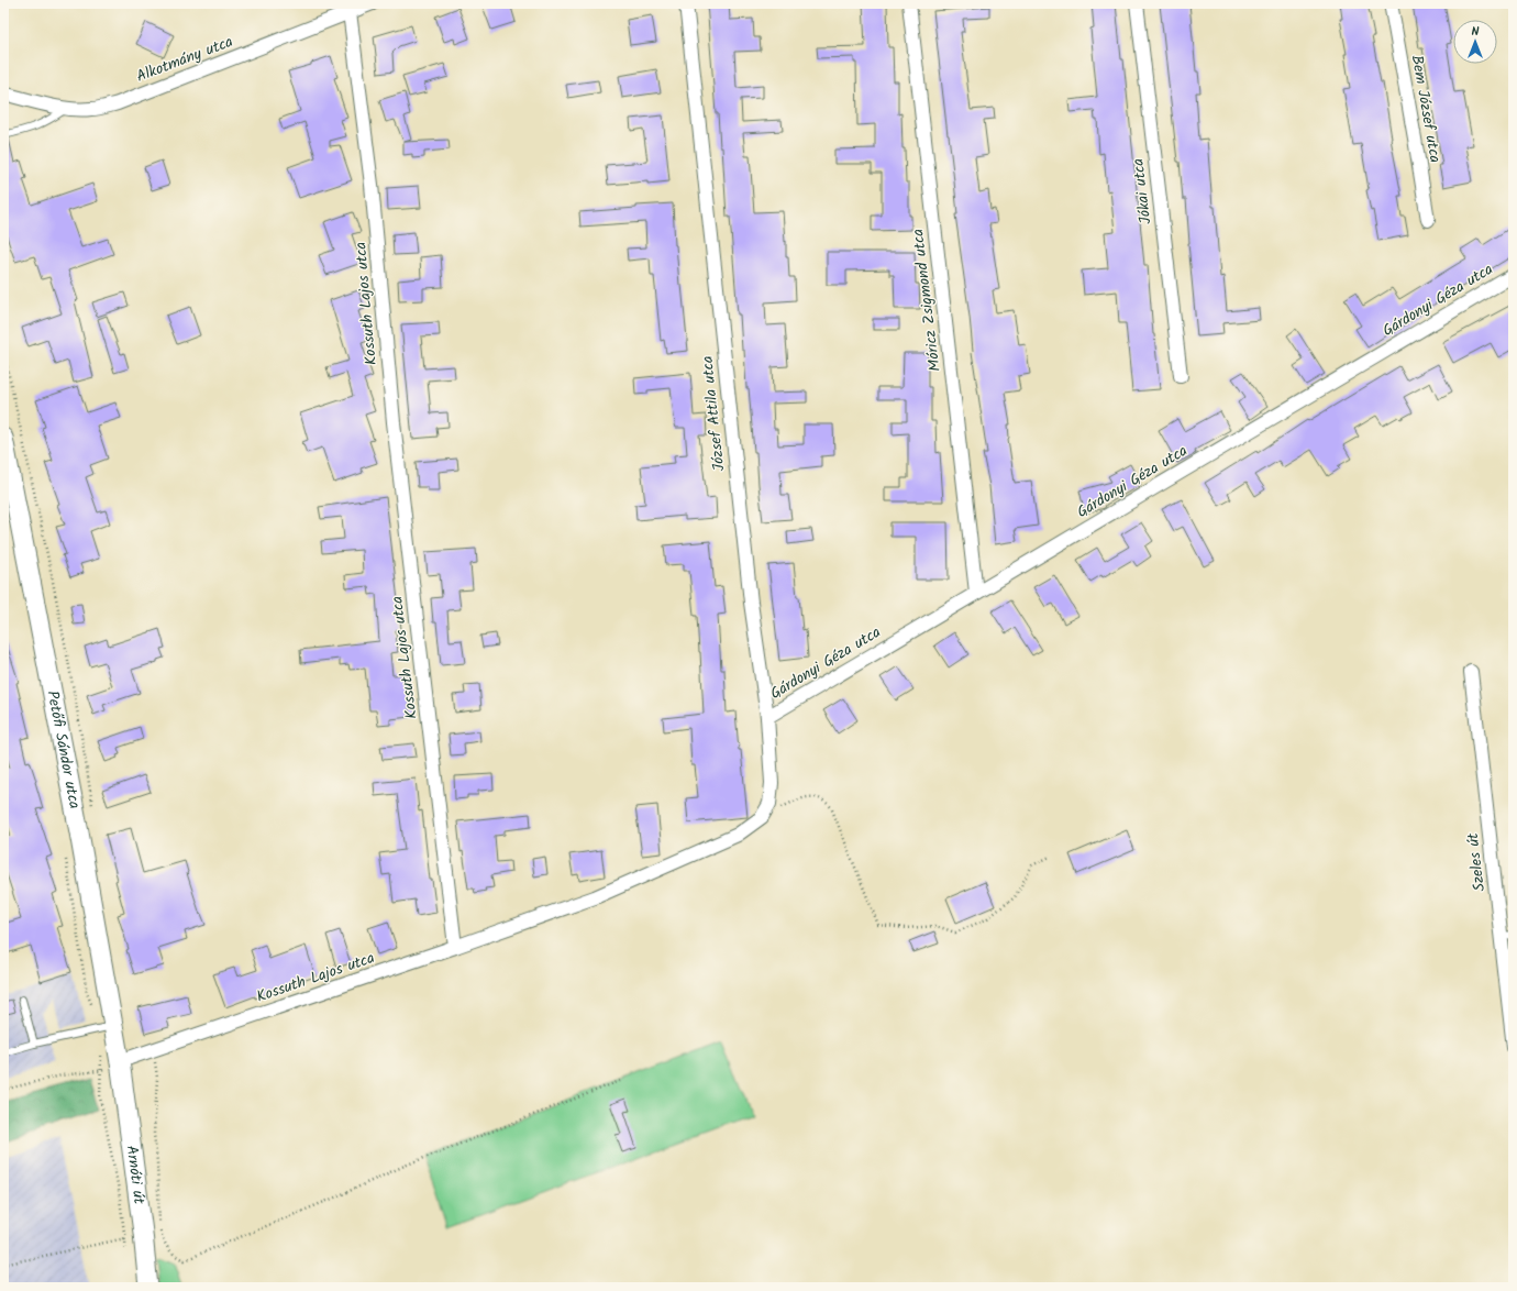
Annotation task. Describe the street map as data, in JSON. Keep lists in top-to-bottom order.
{
  "streets": {
    "main road": ["Petőfi Sándor utca", "Arnóti út"],
    "street": [
      "Alkotmány utca",
      "Bem József utca",
      "Jókai utca",
      "Móricz Zsigmond utca",
      "Gárdonyi Géza utca",
      "Kossuth Lajos utca",
      "József Attila utca",
      "Szeles út"
    ]
  },
  "crossings": [
    ["Alkotmány utca", "Kossuth Lajos utca"],
    ["Móricz Zsigmond utca", "Gárdonyi Géza utca"],
    ["Gárdonyi Géza utca", "József Attila utca"],
    ["Kossuth Lajos utca", "Petőfi Sándor utca"],
    ["Kossuth Lajos utca", "Arnóti út"],
    ["Petőfi Sándor utca", "Arnóti út"]
  ],
  "north": "top"
}
